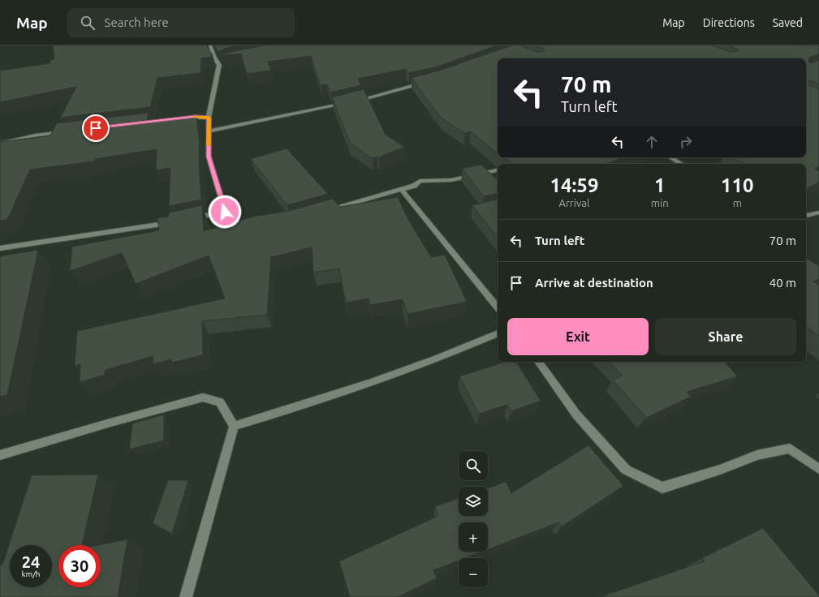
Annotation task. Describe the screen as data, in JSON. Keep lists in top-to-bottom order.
{
  "page": {
    "header": "Map",
    "search": "Search here",
    "nav": ["Map", "Directions", "Saved"],
    "turn": ["70 m", "Turn left"],
    "eta": [
      "14:59",
      "Arrival",
      "1",
      "min",
      "110",
      "m"
    ],
    "list": [
      {
        "name": "Turn left",
        "value": "70 m"
      },
      {
        "name": "Arrive at destination",
        "value": "40 m"
      }
    ],
    "buttons": ["Exit", "Share"],
    "map_buttons": ["+", "−"],
    "speed": "24 km/h",
    "limit": "30"
  }
}
